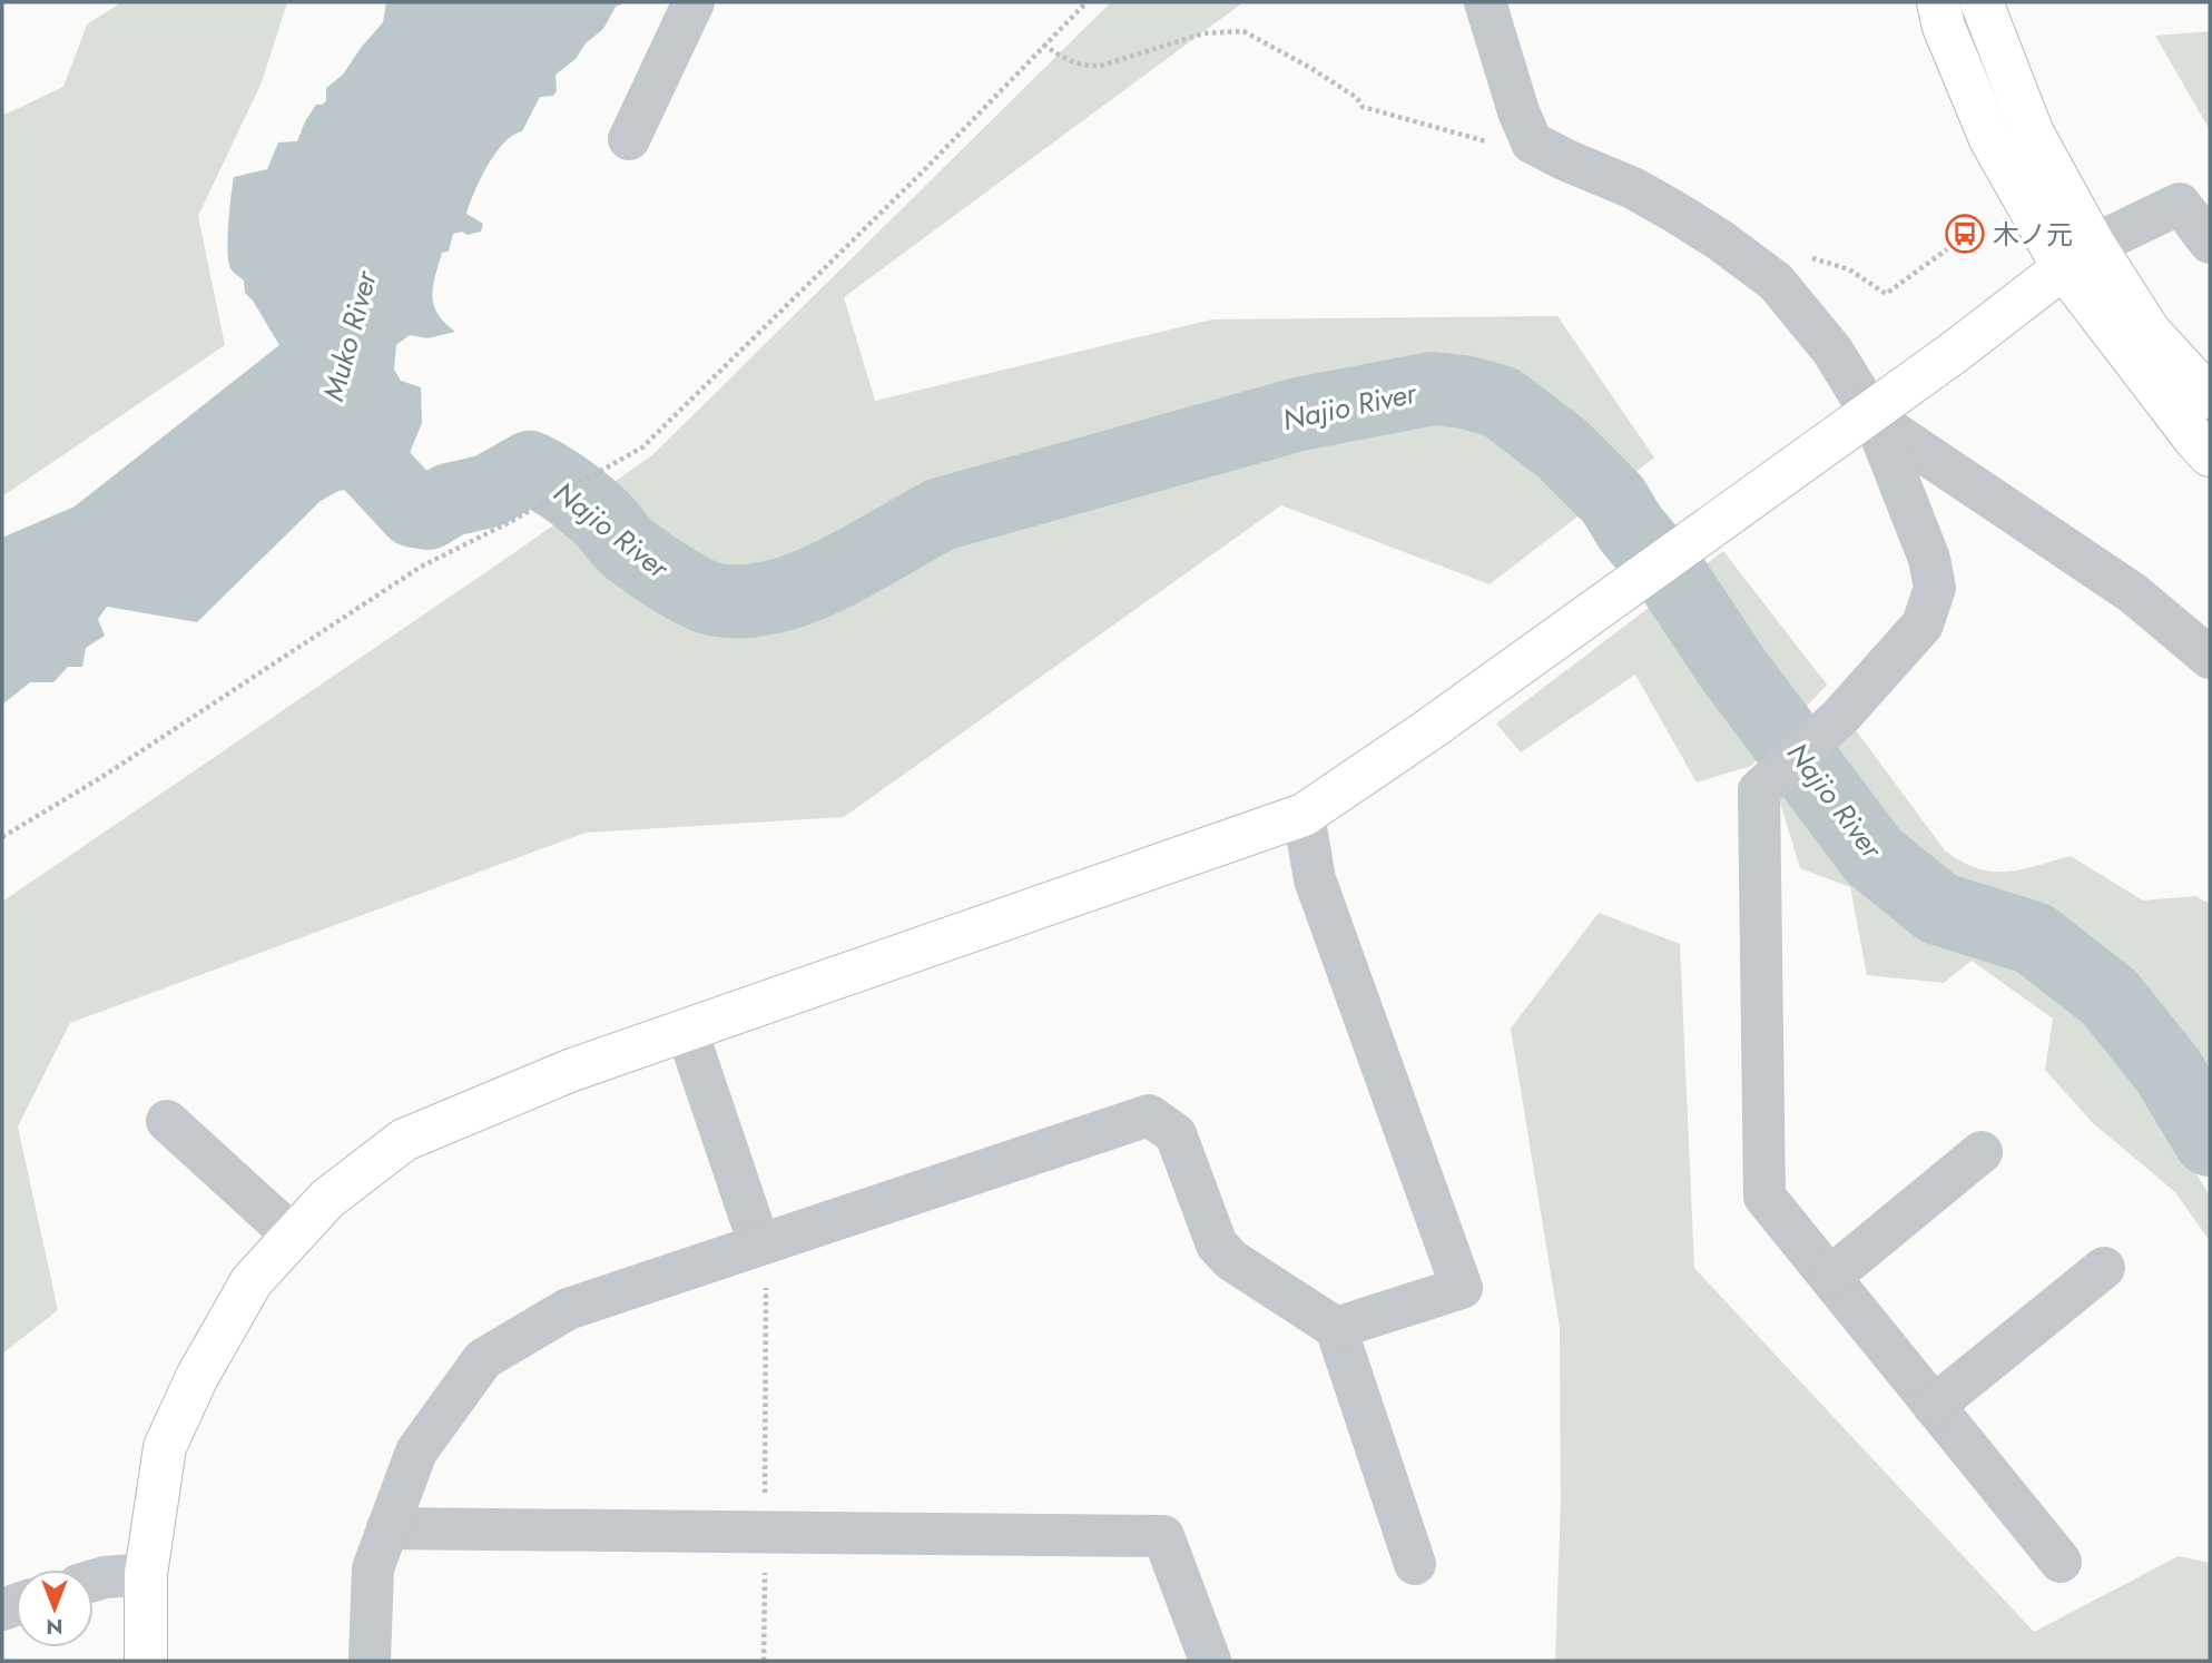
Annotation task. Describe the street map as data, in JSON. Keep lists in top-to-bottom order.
{
  "water": ["Muko River", "Najio River"],
  "places": {
    "bus stop": ["木ノ元"]
  },
  "north": "bottom"
}
